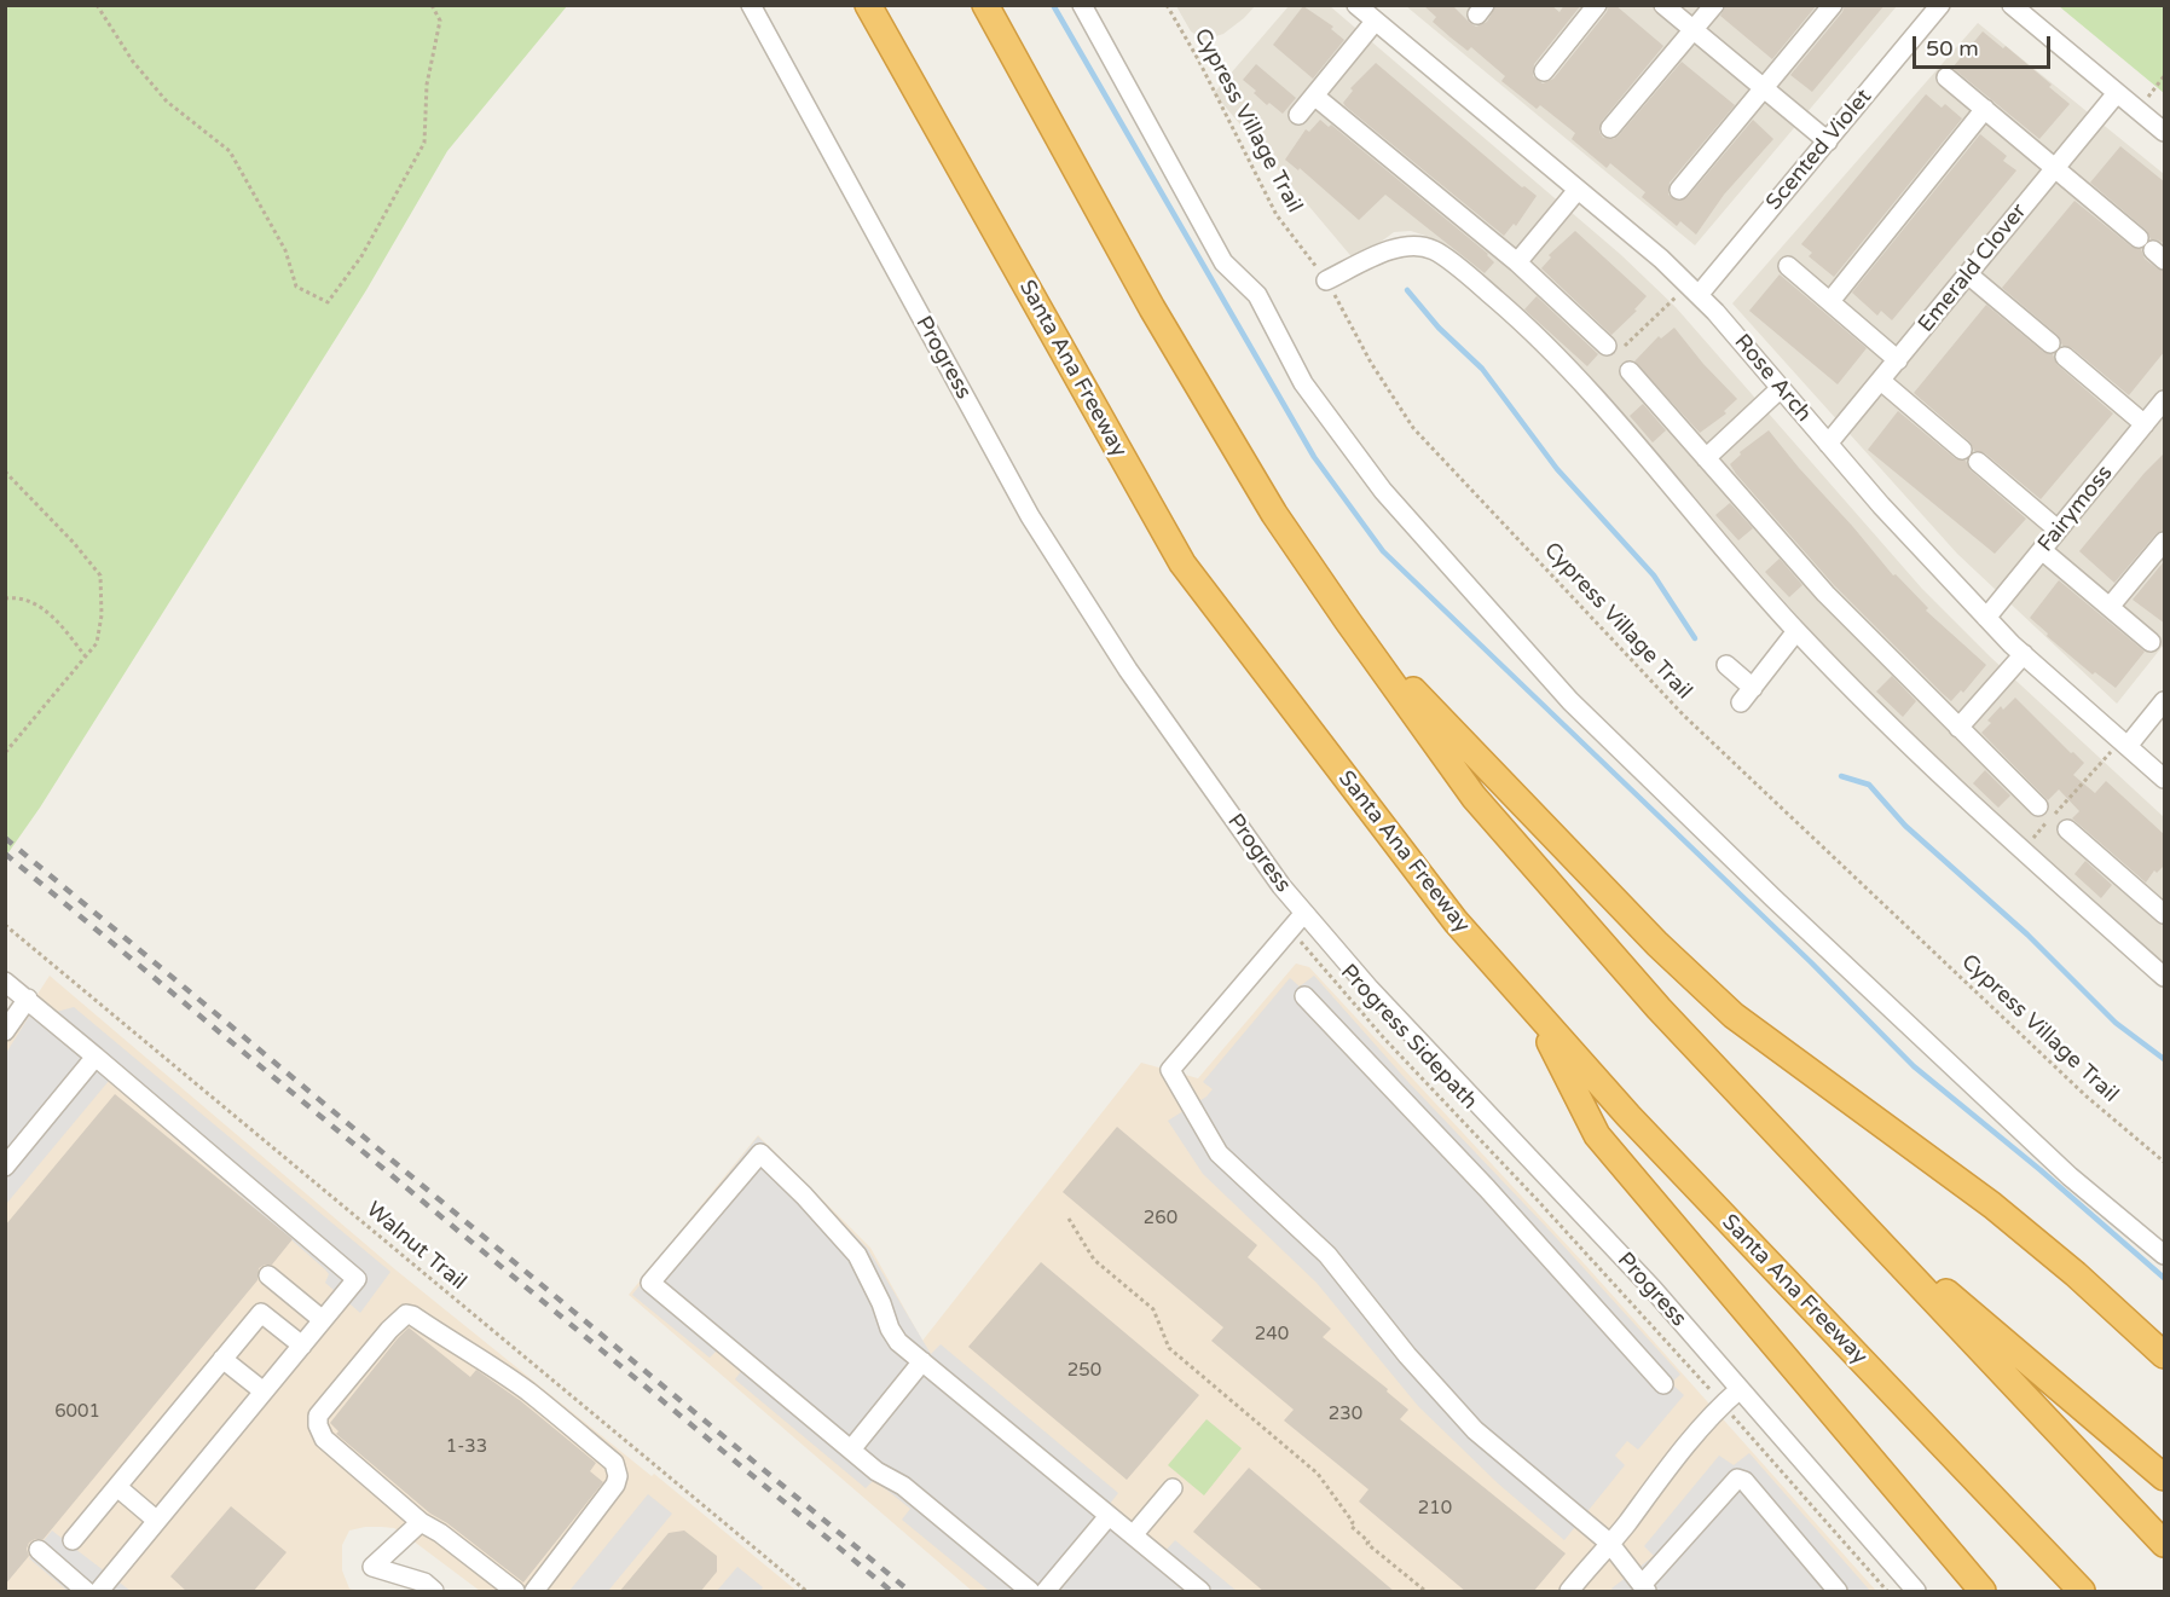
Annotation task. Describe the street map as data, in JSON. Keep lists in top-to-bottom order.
{
  "streets": {
    "highway": ["Santa Ana Freeway"],
    "street": [
      "Scented Violet",
      "Emerald Clover",
      "Progress",
      "Rose Arch",
      "Fairymoss"
    ],
    "path": ["Cypress Village Trail", "Progress Sidepath", "Walnut Trail"]
  },
  "crossings": [
    ["Scented Violet", "Rose Arch"],
    ["Emerald Clover", "Rose Arch"],
    ["Rose Arch", "Fairymoss"]
  ],
  "house_numbers": [
    "260",
    "240",
    "250",
    "6001",
    "230",
    "1-33",
    "210"
  ],
  "scale_bar": "50 m"
}
